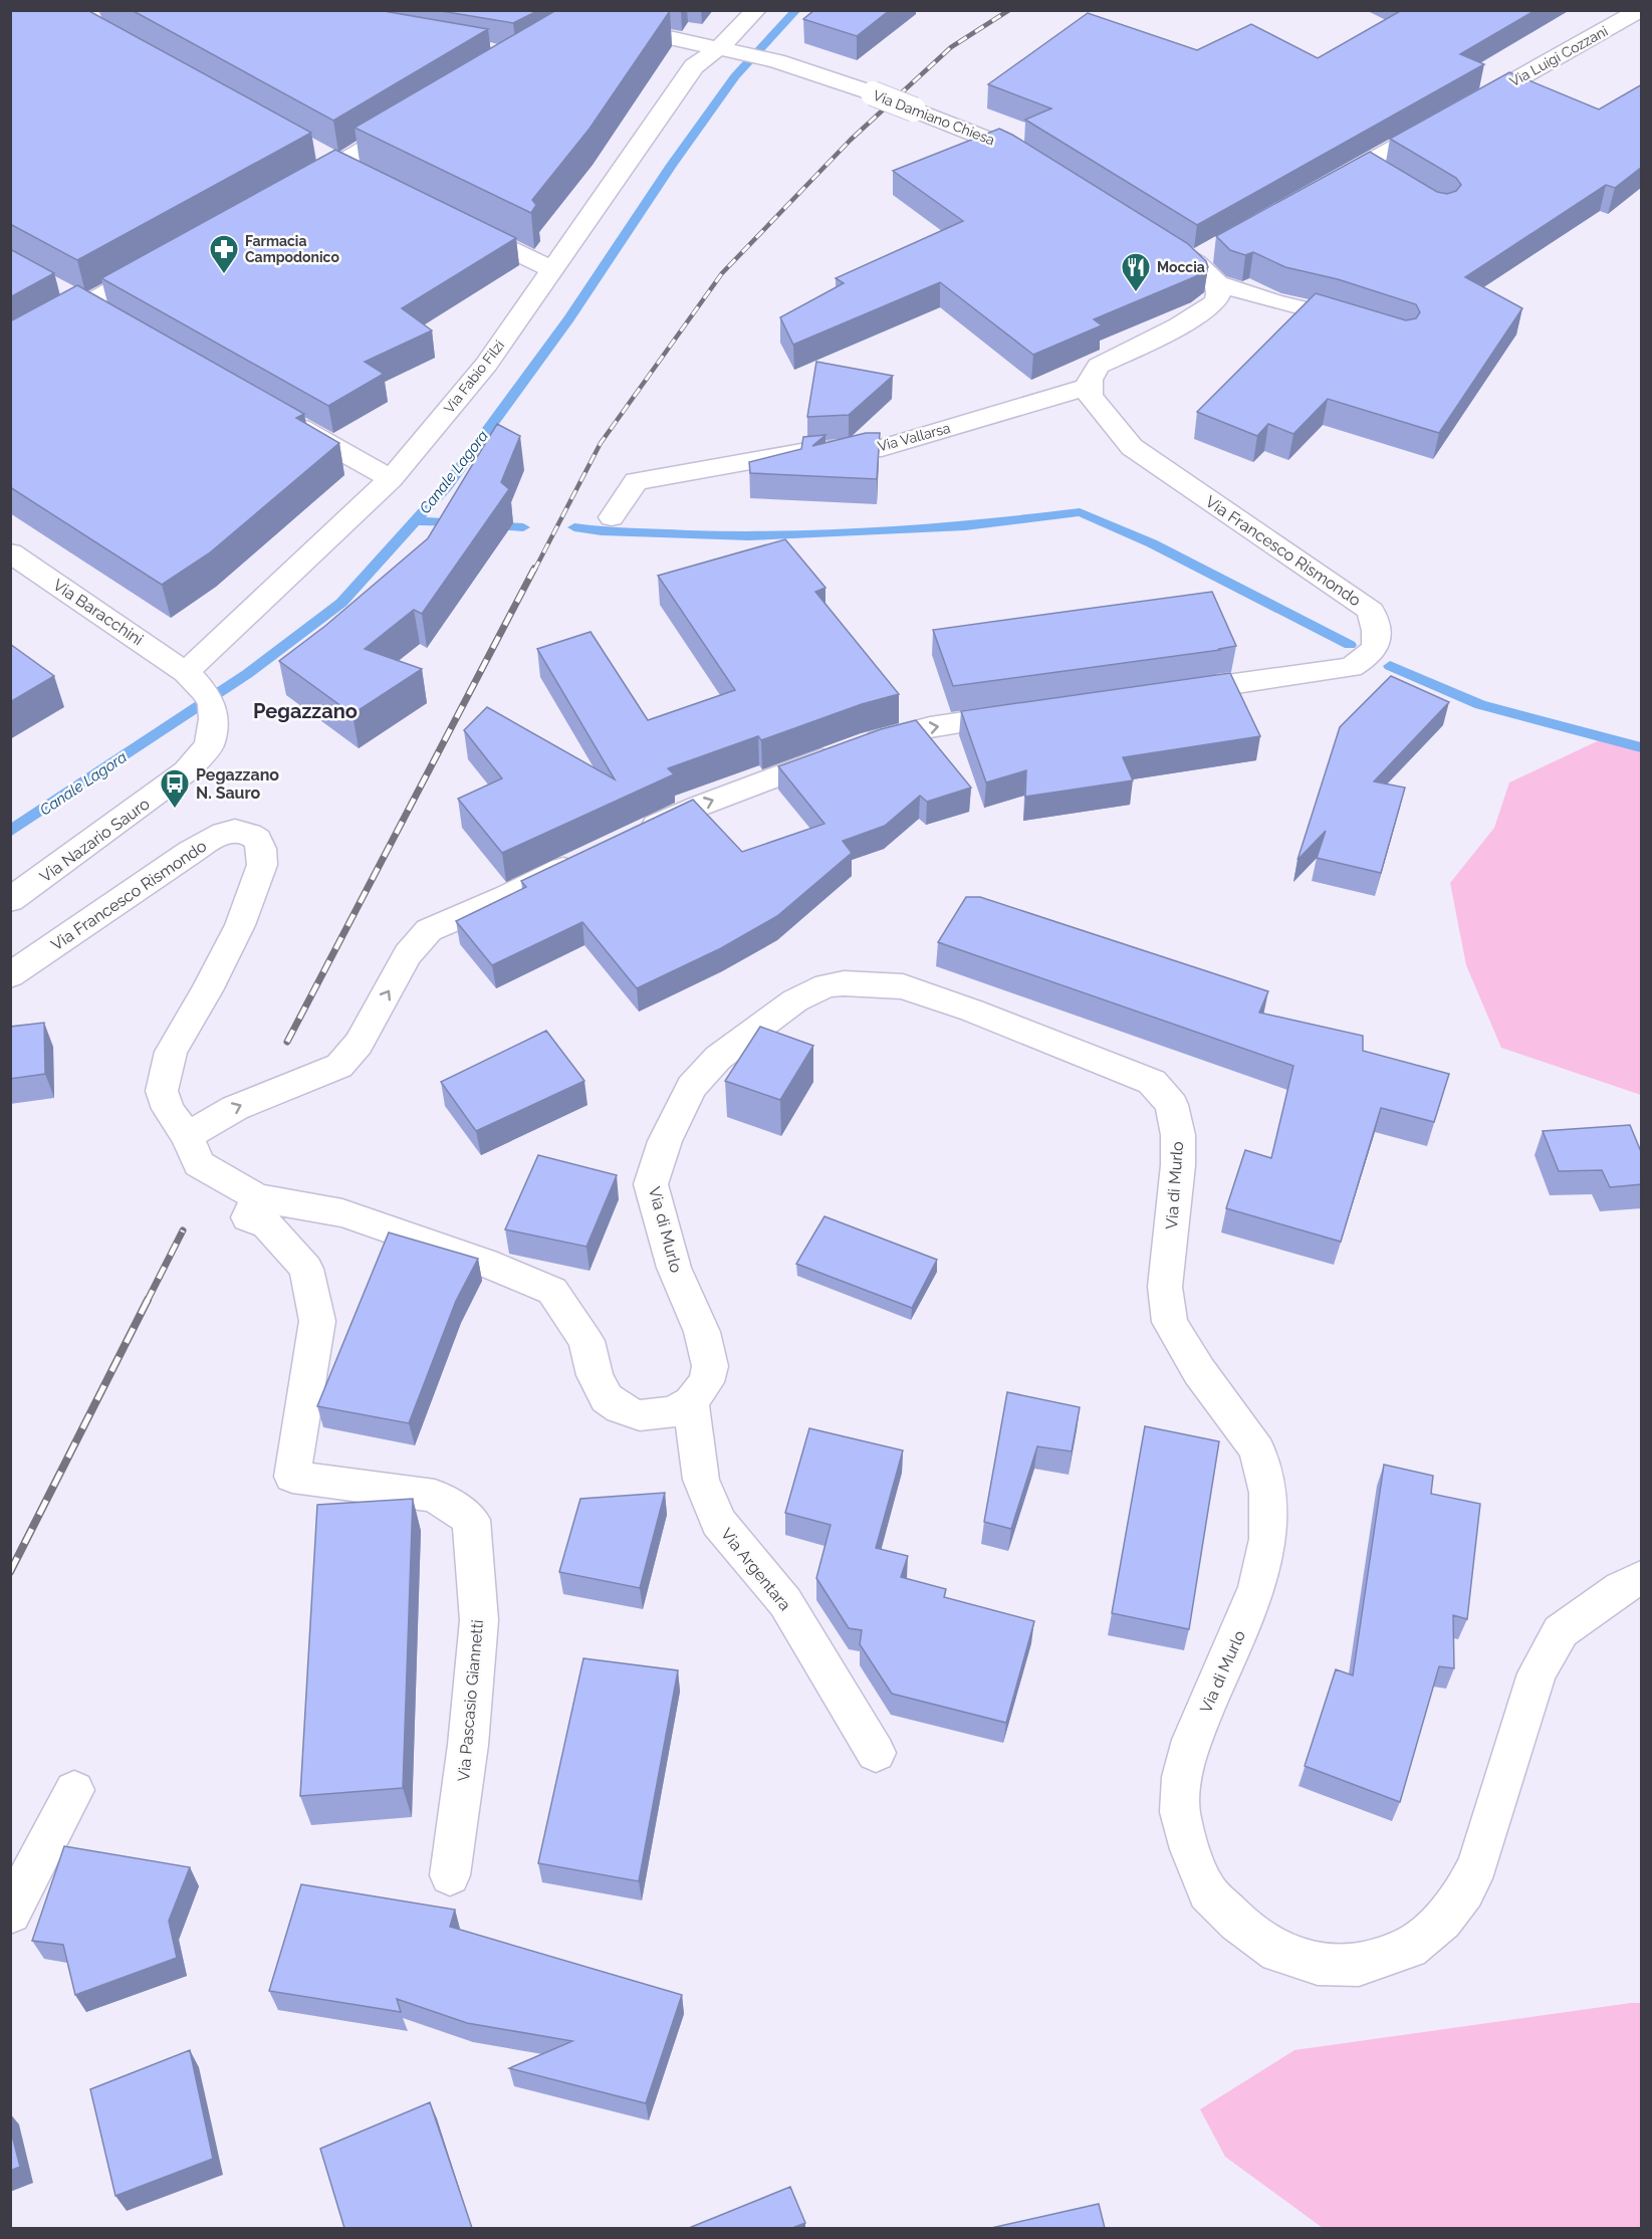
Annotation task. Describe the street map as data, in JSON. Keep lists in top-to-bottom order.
{
  "streets": {
    "street": [
      "Via Luigi Cozzani",
      "Via Damiano Chiesa",
      "Via Fabio Filzi",
      "Via Vallarsa",
      "Via Francesco Rismondo",
      "Via Baracchini",
      "Via Nazario Sauro",
      "Via di Murlo",
      "Via Argentara",
      "Via Pascasio Giannetti"
    ]
  },
  "crossings": [
    ["Via Damiano Chiesa", "Via Fabio Filzi"],
    ["Via Fabio Filzi", "Via Baracchini"],
    ["Via Vallarsa", "Via Francesco Rismondo"],
    ["Via Baracchini", "Via Nazario Sauro"],
    ["Via di Murlo", "Via Argentara"]
  ],
  "districts": ["Pegazzano"],
  "water": ["Canale Lagora"],
  "places": {
    "pharmacy": ["Farmacia Campodonico"],
    "restaurant": ["Moccia"],
    "bus stop": ["Pegazzano N. Sauro"]
  }
}
